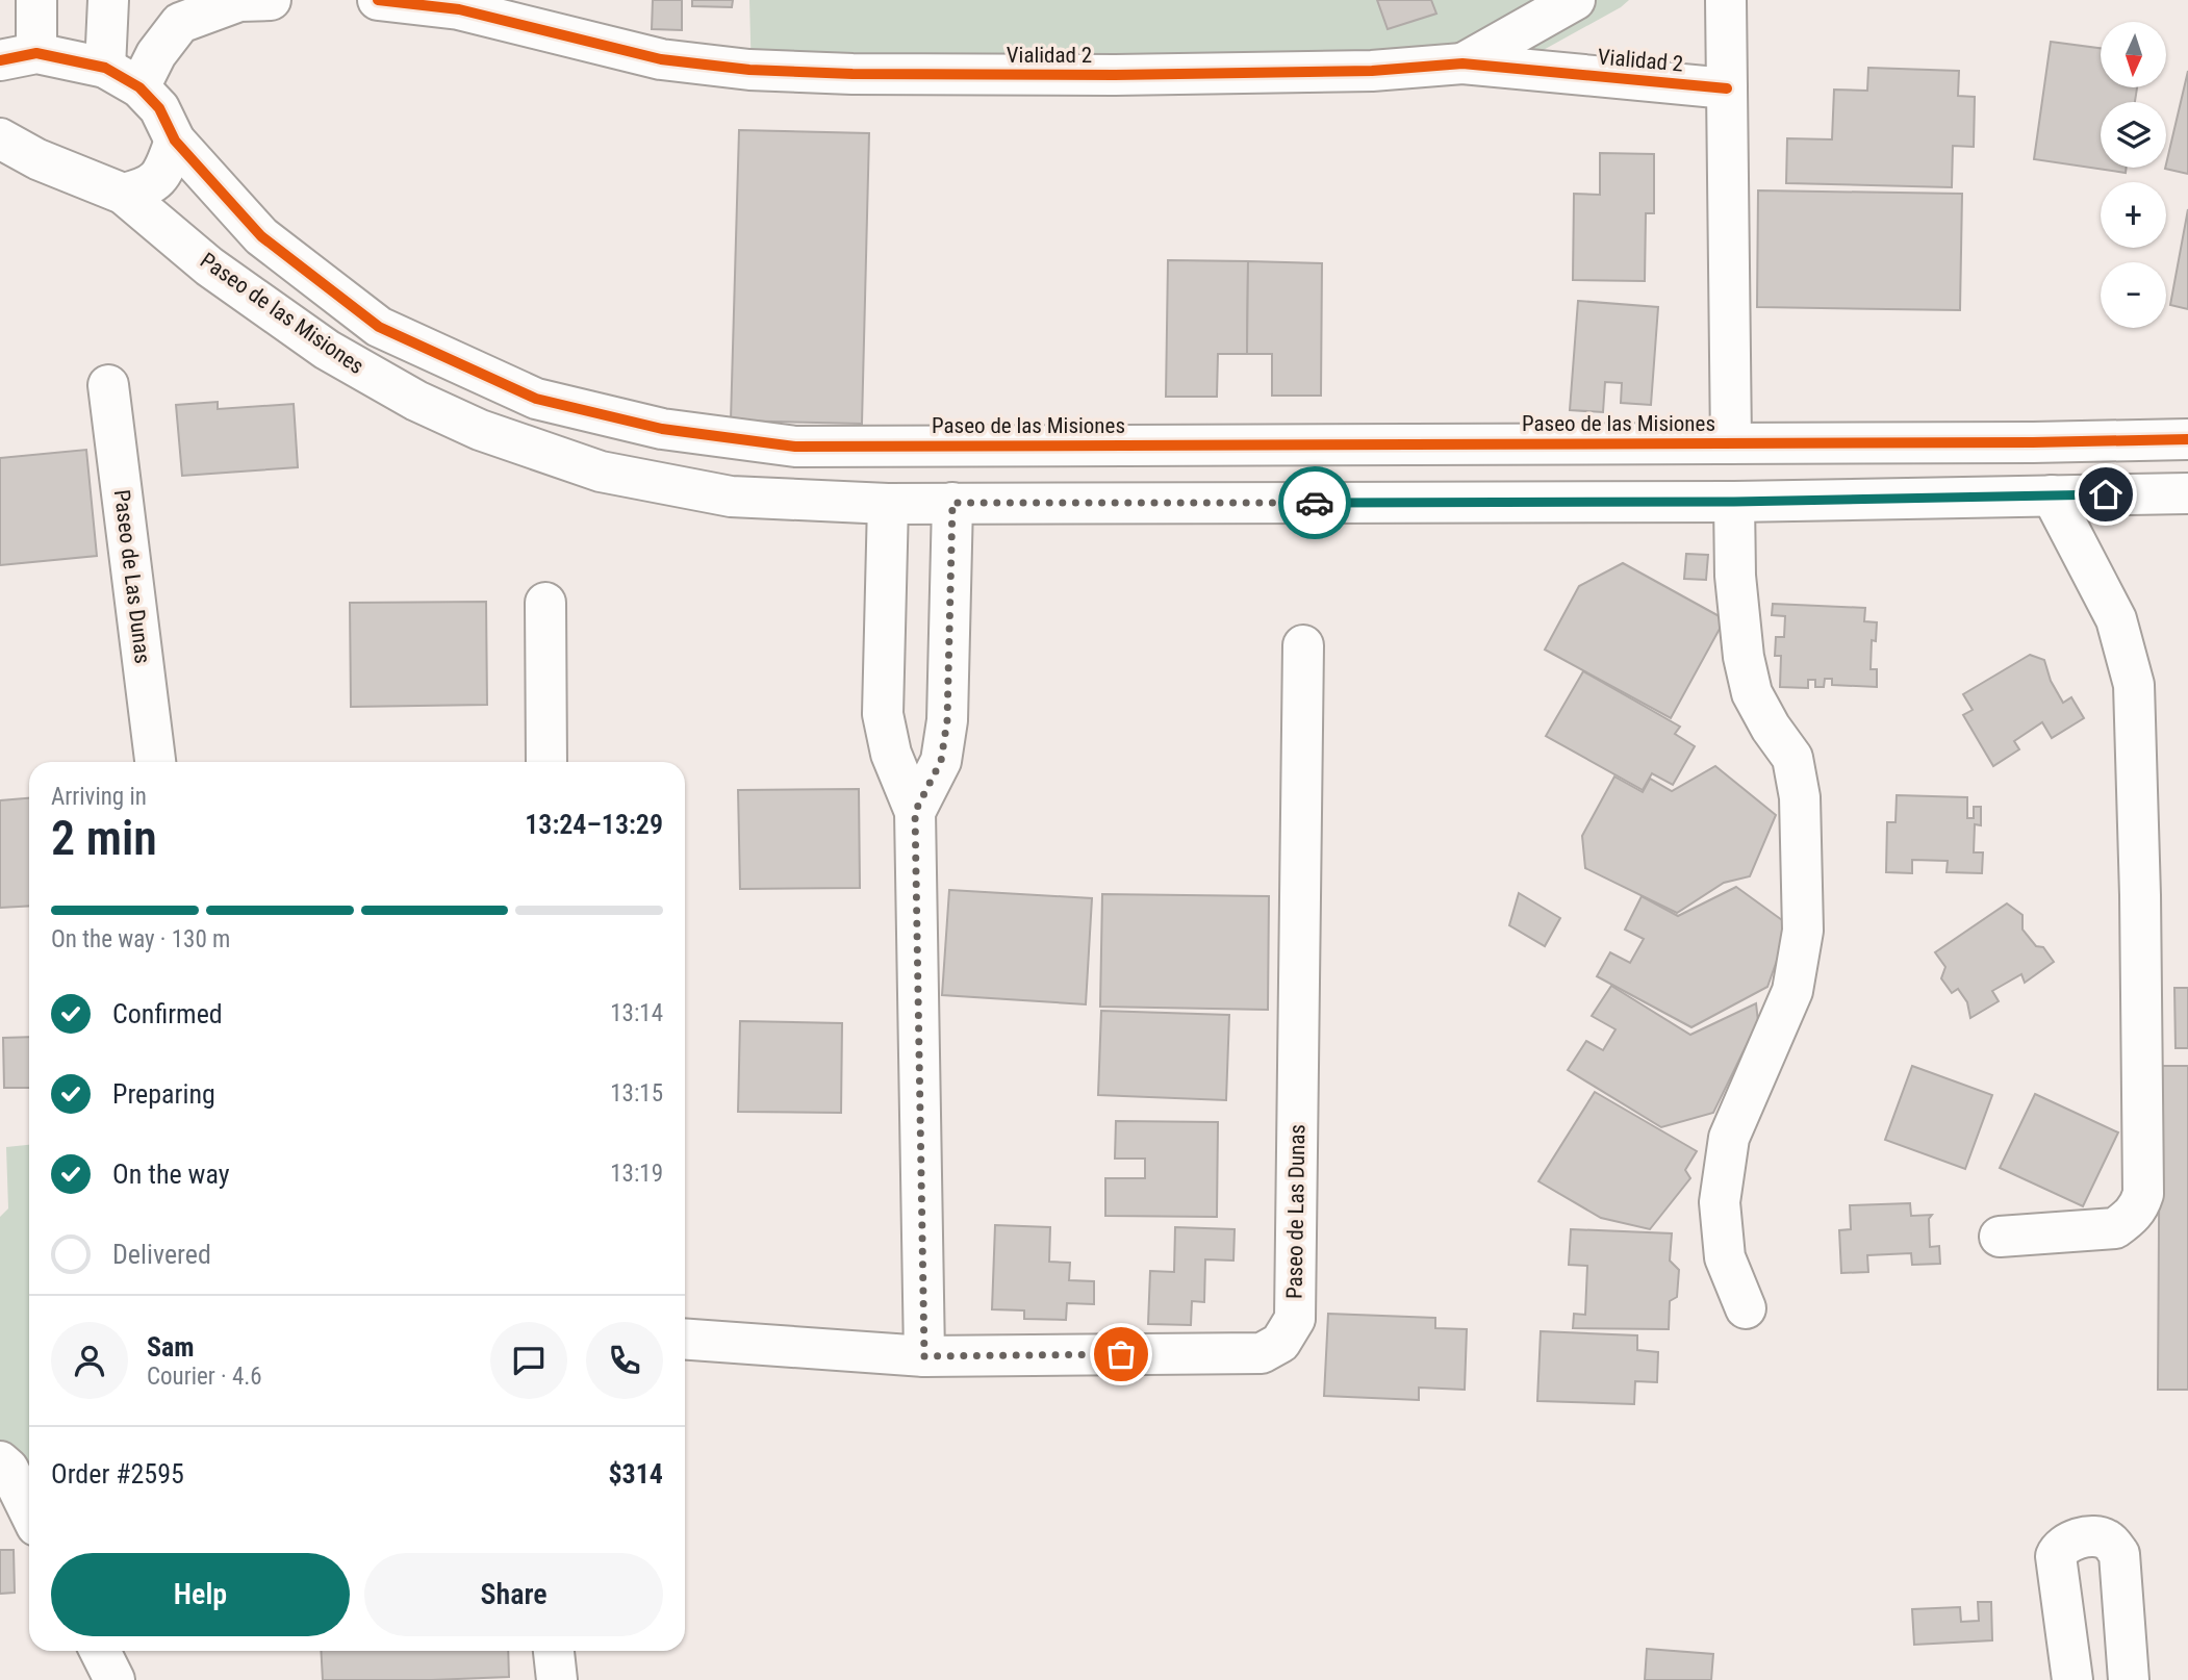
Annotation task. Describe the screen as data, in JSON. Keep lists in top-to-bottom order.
{
  "streets": {
    "street": ["Vialidad 2", "Paseo de las Misiones", "Paseo de Las Dunas"]
  },
  "north": "bottom",
  "page": {
    "map_buttons": ["+", "−"],
    "heading": ["2 min", "Arriving in", "13:24–13:29"],
    "panel": [
      "Sam",
      "Courier · 4.6",
      "Order #2595",
      "$314"
    ],
    "bar": "On the way · 130 m",
    "list": [
      ["Confirmed", "13:14"],
      ["Preparing", "13:15"],
      ["On the way", "13:19"],
      "Delivered"
    ],
    "buttons": ["Help", "Share"]
  }
}
